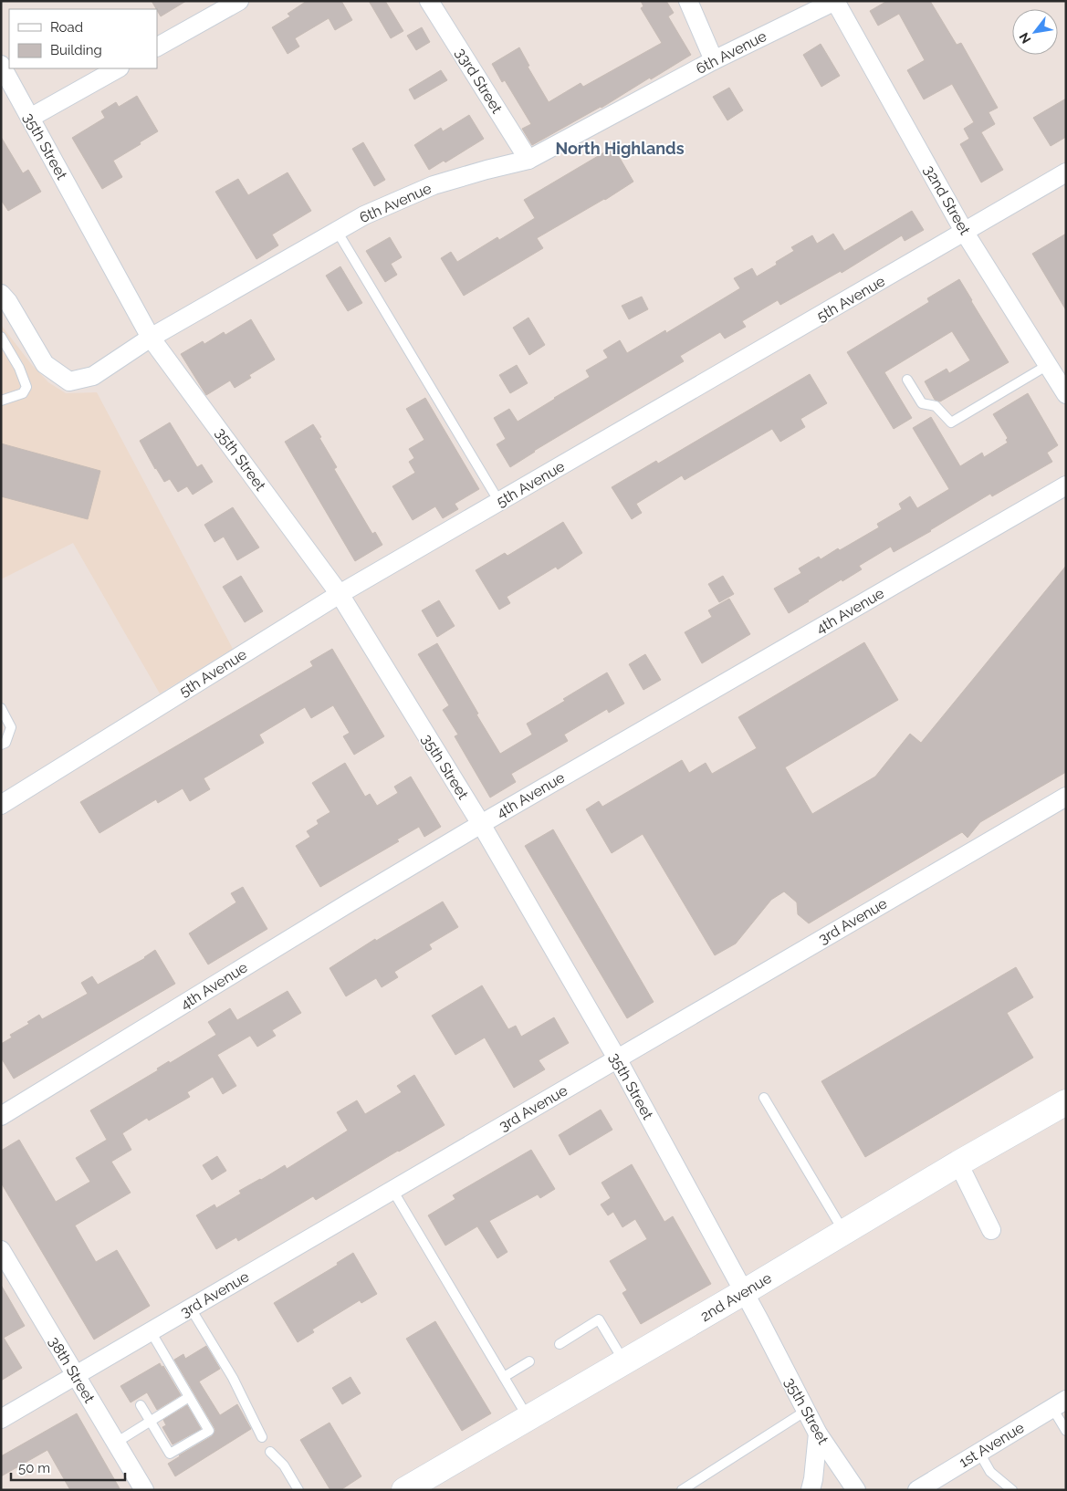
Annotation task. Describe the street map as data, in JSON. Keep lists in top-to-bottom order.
{
  "streets": {
    "main road": ["2nd Avenue"],
    "street": [
      "6th Avenue",
      "33rd Street",
      "35th Street",
      "32nd Street",
      "5th Avenue",
      "4th Avenue",
      "3rd Avenue",
      "38th Street",
      "1st Avenue"
    ]
  },
  "crossings": [
    ["6th Avenue", "33rd Street"],
    ["6th Avenue", "35th Street"],
    ["6th Avenue", "32nd Street"],
    ["35th Street", "5th Avenue"],
    ["35th Street", "4th Avenue"],
    ["35th Street", "3rd Avenue"],
    ["35th Street", "2nd Avenue"],
    ["32nd Street", "5th Avenue"],
    ["3rd Avenue", "38th Street"]
  ],
  "districts": ["North Highlands"],
  "legend": ["Road", "Building"],
  "scale_bar": "50 m",
  "north": "bottom left"
}
